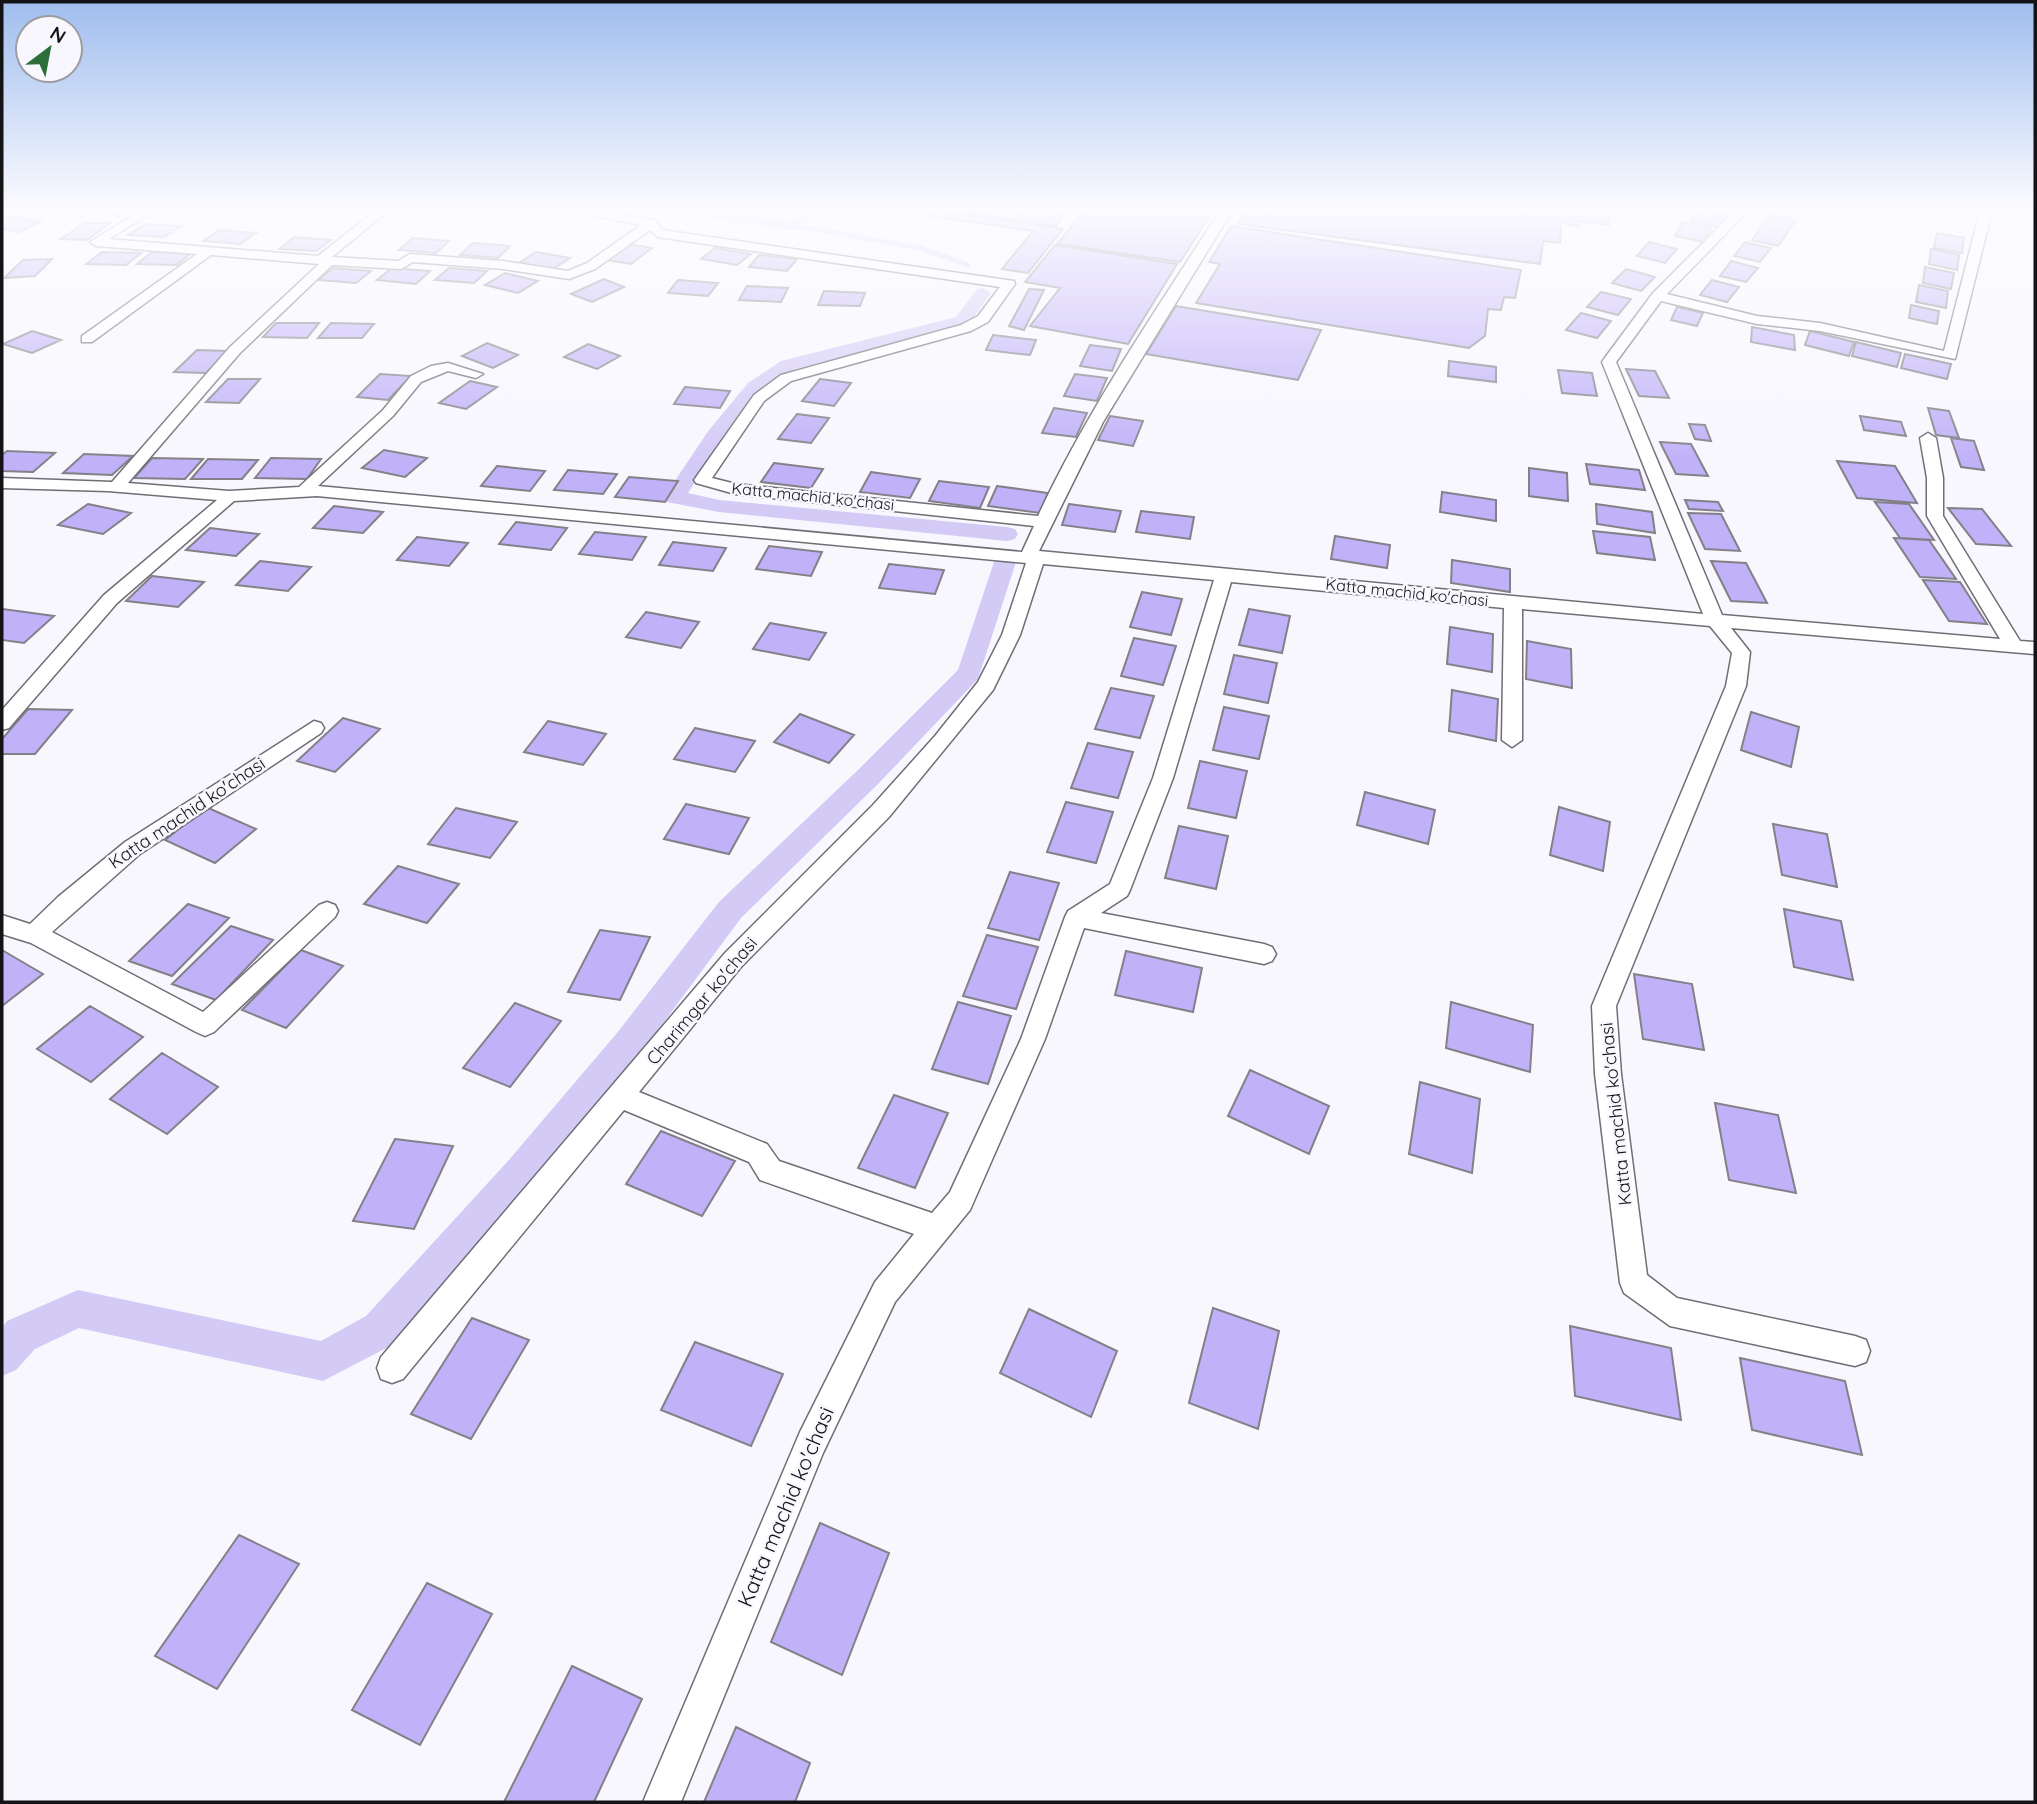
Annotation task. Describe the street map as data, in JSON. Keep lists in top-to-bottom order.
{
  "streets": {
    "street": ["Katta machid ko'chasi", "Charimgar ko'chasi"]
  },
  "crossings": [
    ["Katta machid ko'chasi", "Charimgar ko'chasi"]
  ],
  "north": "top right"
}
